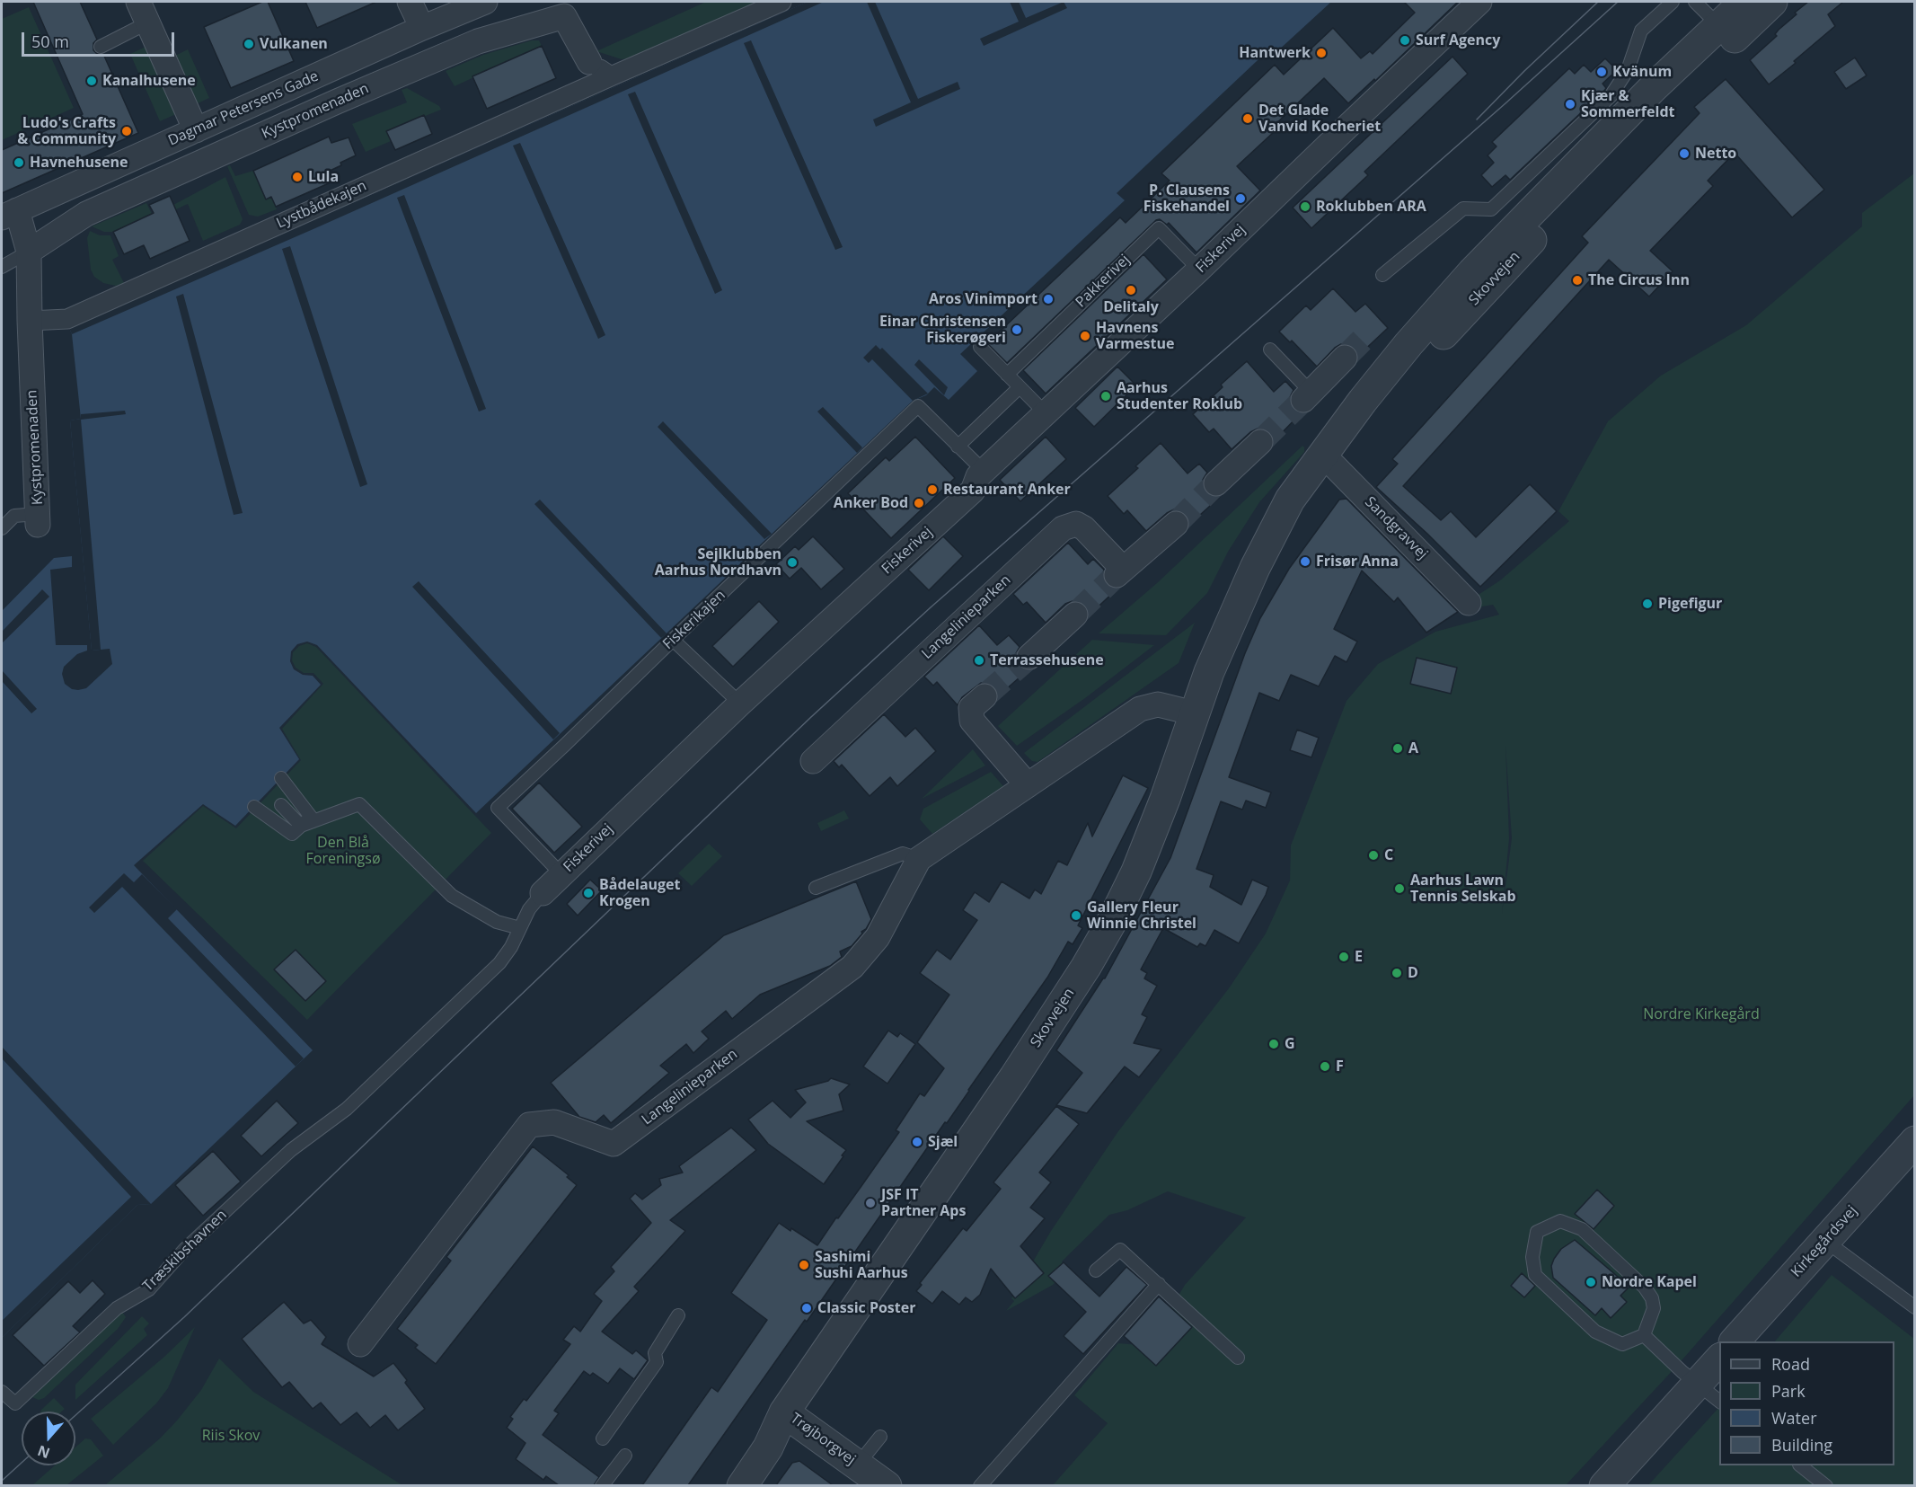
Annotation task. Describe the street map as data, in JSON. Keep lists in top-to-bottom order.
{
  "streets": {
    "street": [
      "Dagmar Petersens Gade",
      "Kystpromenaden",
      "Lystbådekajen",
      "Fiskerivej",
      "Skovvejen",
      "Sandgravvej",
      "Langelinieparken",
      "Kirkegårdsvej",
      "Trøjborgvej"
    ],
    "lane": ["Pakkerivej", "Fiskerikajen", "Træskibshavnen"]
  },
  "crossings": [
    ["Dagmar Petersens Gade", "Kystpromenaden"],
    ["Kystpromenaden", "Lystbådekajen"],
    ["Fiskerivej", "Pakkerivej"],
    ["Fiskerivej", "Fiskerikajen"],
    ["Fiskerivej", "Træskibshavnen"],
    ["Skovvejen", "Sandgravvej"],
    ["Skovvejen", "Langelinieparken"],
    ["Skovvejen", "Trøjborgvej"]
  ],
  "parks": ["Den Blå Foreningsø", "Nordre Kirkegård", "Riis Skov"],
  "places": [
    "Surf Agency",
    "Vulkanen",
    "Hantwerk",
    "Kvänum",
    "Kanalhusene",
    "Kjær & Sommerfeldt",
    "Det Glade Vanvid Kocheriet",
    "Ludo's Crafts & Community",
    "Netto",
    "Havnehusene",
    "Lula",
    "P. Clausens Fiskehandel",
    "Roklubben ARA",
    "The Circus Inn",
    "Delitaly",
    "Aros Vinimport",
    "Einar Christensen Fiskerøgeri",
    "Havnens Varmestue",
    "Aarhus Studenter Roklub",
    "Restaurant Anker",
    "Anker Bod",
    "Frisør Anna",
    "Sejlklubben Aarhus Nordhavn",
    "Pigefigur",
    "Terrassehusene",
    "A",
    "C",
    "Aarhus Lawn Tennis Selskab",
    "Bådelauget Krogen",
    "Gallery Fleur Winnie Christel",
    "E",
    "D",
    "G",
    "F",
    "Sjæl",
    "JSF IT Partner Aps",
    "Sashimi Sushi Aarhus",
    "Nordre Kapel",
    "Classic Poster"
  ],
  "legend": [
    "Road",
    "Park",
    "Water",
    "Building"
  ],
  "scale_bar": "50 m",
  "north": "bottom"
}
